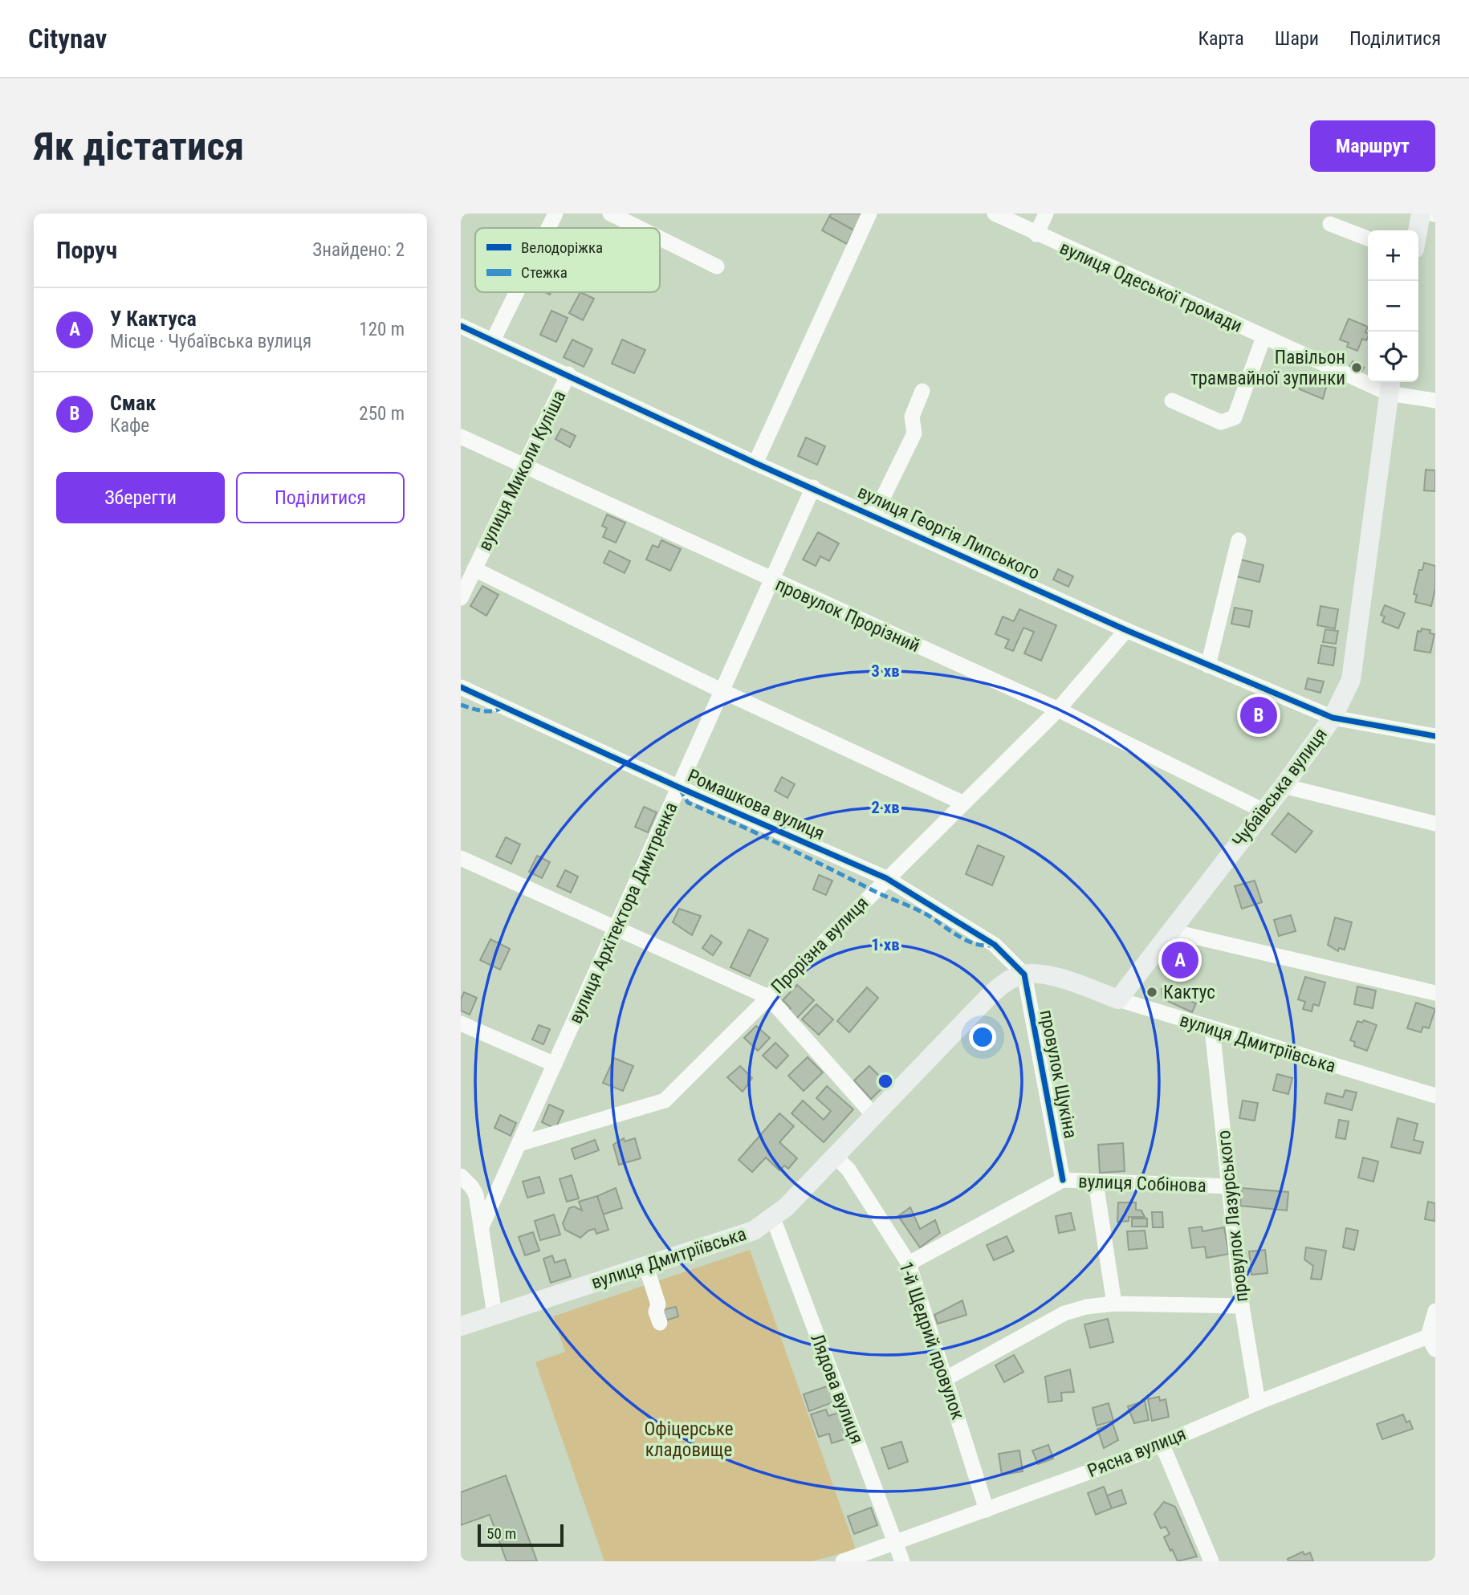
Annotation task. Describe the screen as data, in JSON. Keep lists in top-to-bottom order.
{
  "streets": {
    "main road": ["Чубаївська вулиця", "вулиця Дмитріївська"],
    "street": [
      "вулиця Одеської громади",
      "вулиця Миколи Куліша",
      "вулиця Георгія Липського",
      "провулок Прорізний",
      "Ромашкова вулиця",
      "вулиця Архітектора Дмитренка",
      "Прорізна вулиця",
      "провулок Щукіна",
      "вулиця Собінова",
      "провулок Лазурського",
      "1-й Щедрий провулок",
      "Лядова вулиця",
      "Рясна вулиця"
    ]
  },
  "crossings": [
    ["вулиця Одеської громади", "Чубаївська вулиця"],
    ["вулиця Миколи Куліша", "вулиця Георгія Липського"],
    ["вулиця Миколи Куліша", "провулок Прорізний"],
    ["вулиця Георгія Липського", "Чубаївська вулиця"],
    ["вулиця Георгія Липського", "вулиця Архітектора Дмитренка"],
    ["вулиця Георгія Липського", "Прорізна вулиця"],
    ["провулок Прорізний", "Чубаївська вулиця"],
    ["провулок Прорізний", "вулиця Архітектора Дмитренка"],
    ["провулок Прорізний", "Прорізна вулиця"],
    ["Чубаївська вулиця", "вулиця Дмитріївська"],
    ["Ромашкова вулиця", "вулиця Архітектора Дмитренка"],
    ["Ромашкова вулиця", "Прорізна вулиця"],
    ["Ромашкова вулиця", "вулиця Дмитріївська"],
    ["Ромашкова вулиця", "провулок Щукіна"],
    ["вулиця Архітектора Дмитренка", "Прорізна вулиця"],
    ["вулиця Дмитріївська", "провулок Щукіна"],
    ["вулиця Дмитріївська", "провулок Лазурського"],
    ["вулиця Дмитріївська", "1-й Щедрий провулок"],
    ["вулиця Дмитріївська", "Лядова вулиця"],
    ["провулок Щукіна", "вулиця Собінова"],
    ["вулиця Собінова", "провулок Лазурського"],
    ["вулиця Собінова", "1-й Щедрий провулок"],
    ["провулок Лазурського", "Рясна вулиця"],
    ["1-й Щедрий провулок", "Рясна вулиця"],
    ["Лядова вулиця", "Рясна вулиця"]
  ],
  "parks": ["Офіцерське кладовище"],
  "places": ["Павільон трамвайної зупинки", "Кактус"],
  "legend": ["Велодоріжка", "Стежка"],
  "scale_bar": "50 m",
  "page": {
    "header": "Citynav",
    "nav": ["Карта", "Шари", "Поділитися"],
    "buttons": [
      "Маршрут",
      ["Зберегти", "Поділитися"]
    ],
    "title": "Як дістатися",
    "heading": ["Поруч", "Знайдено: 2"],
    "map_buttons": ["+", "−"],
    "list": [
      {
        "mark": "A",
        "name": "У Кактуса",
        "note": "Місце · Чубаївська вулиця",
        "value": "120 m"
      },
      {
        "mark": "B",
        "name": "Смак",
        "note": "Кафе",
        "value": "250 m"
      }
    ],
    "pins": ["B", "A"],
    "scale": "50 m"
  },
  "rings": ["3 хв", "2 хв", "1 хв"]
}
